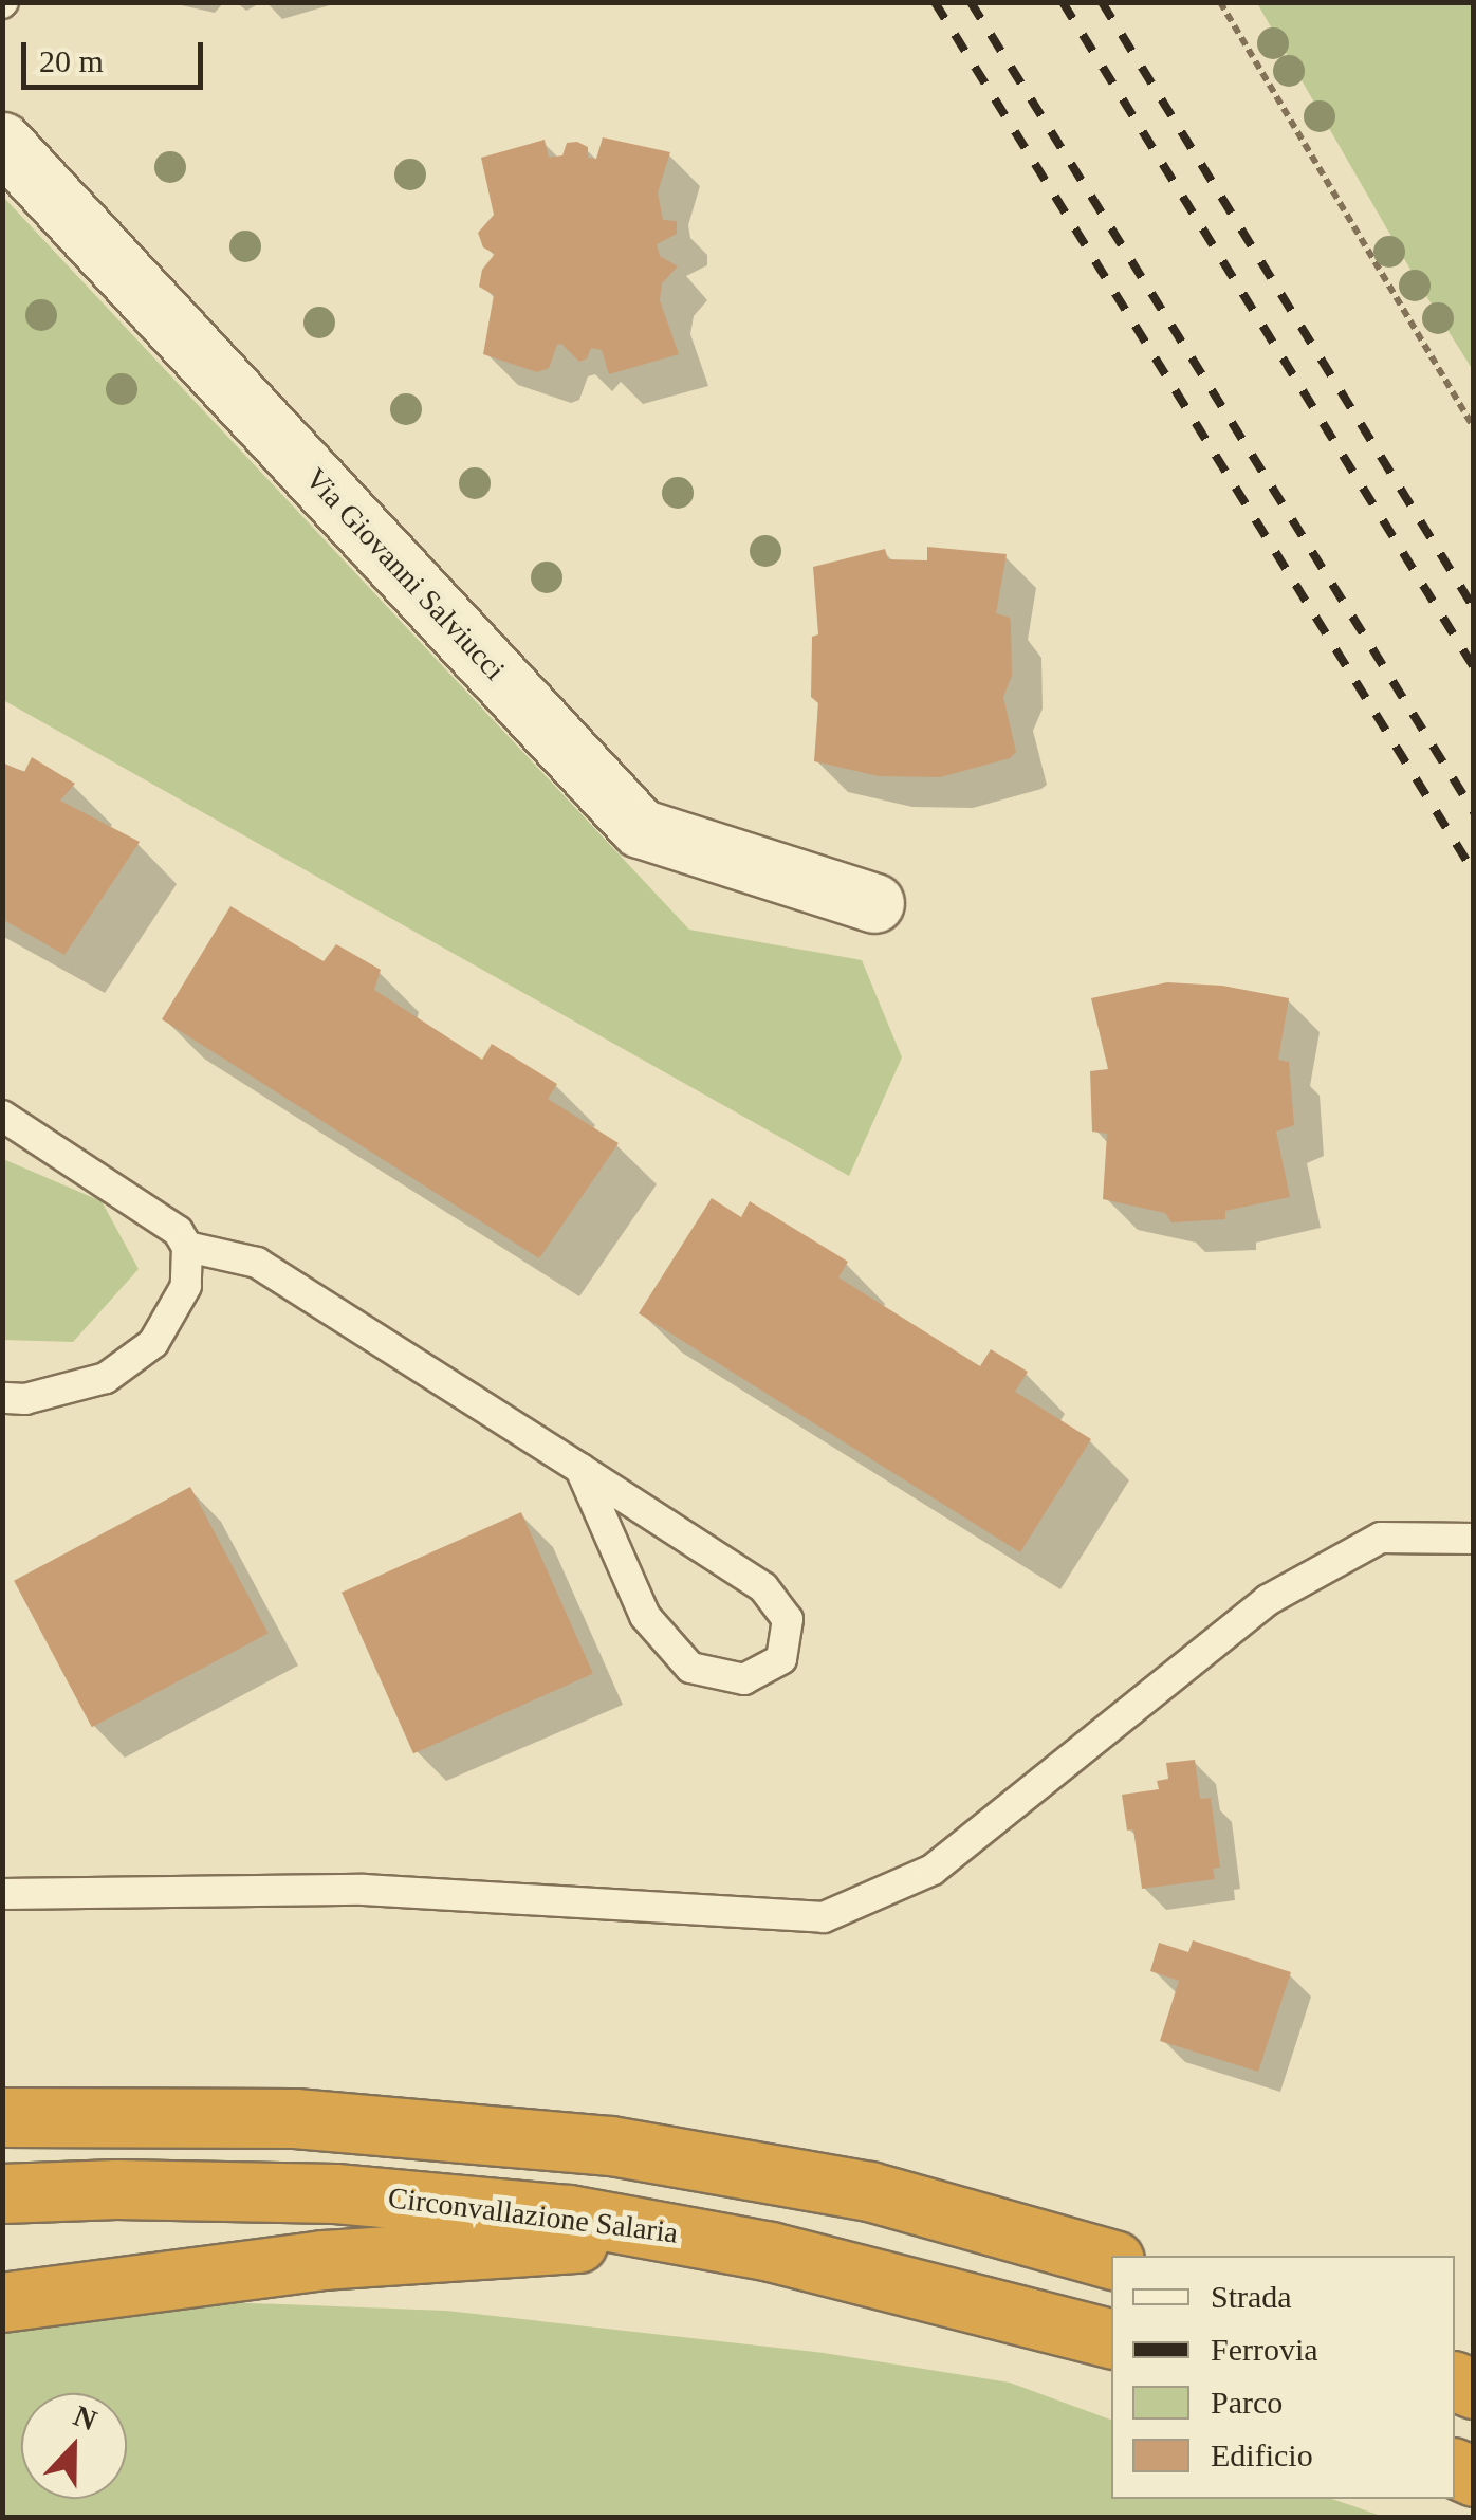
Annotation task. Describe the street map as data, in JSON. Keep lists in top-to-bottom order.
{
  "streets": {
    "highway": ["Circonvallazione Salaria"],
    "street": ["Via Giovanni Salviucci"]
  },
  "legend": [
    "Strada",
    "Ferrovia",
    "Parco",
    "Edificio"
  ],
  "scale_bar": "20 m",
  "north": "top"
}
